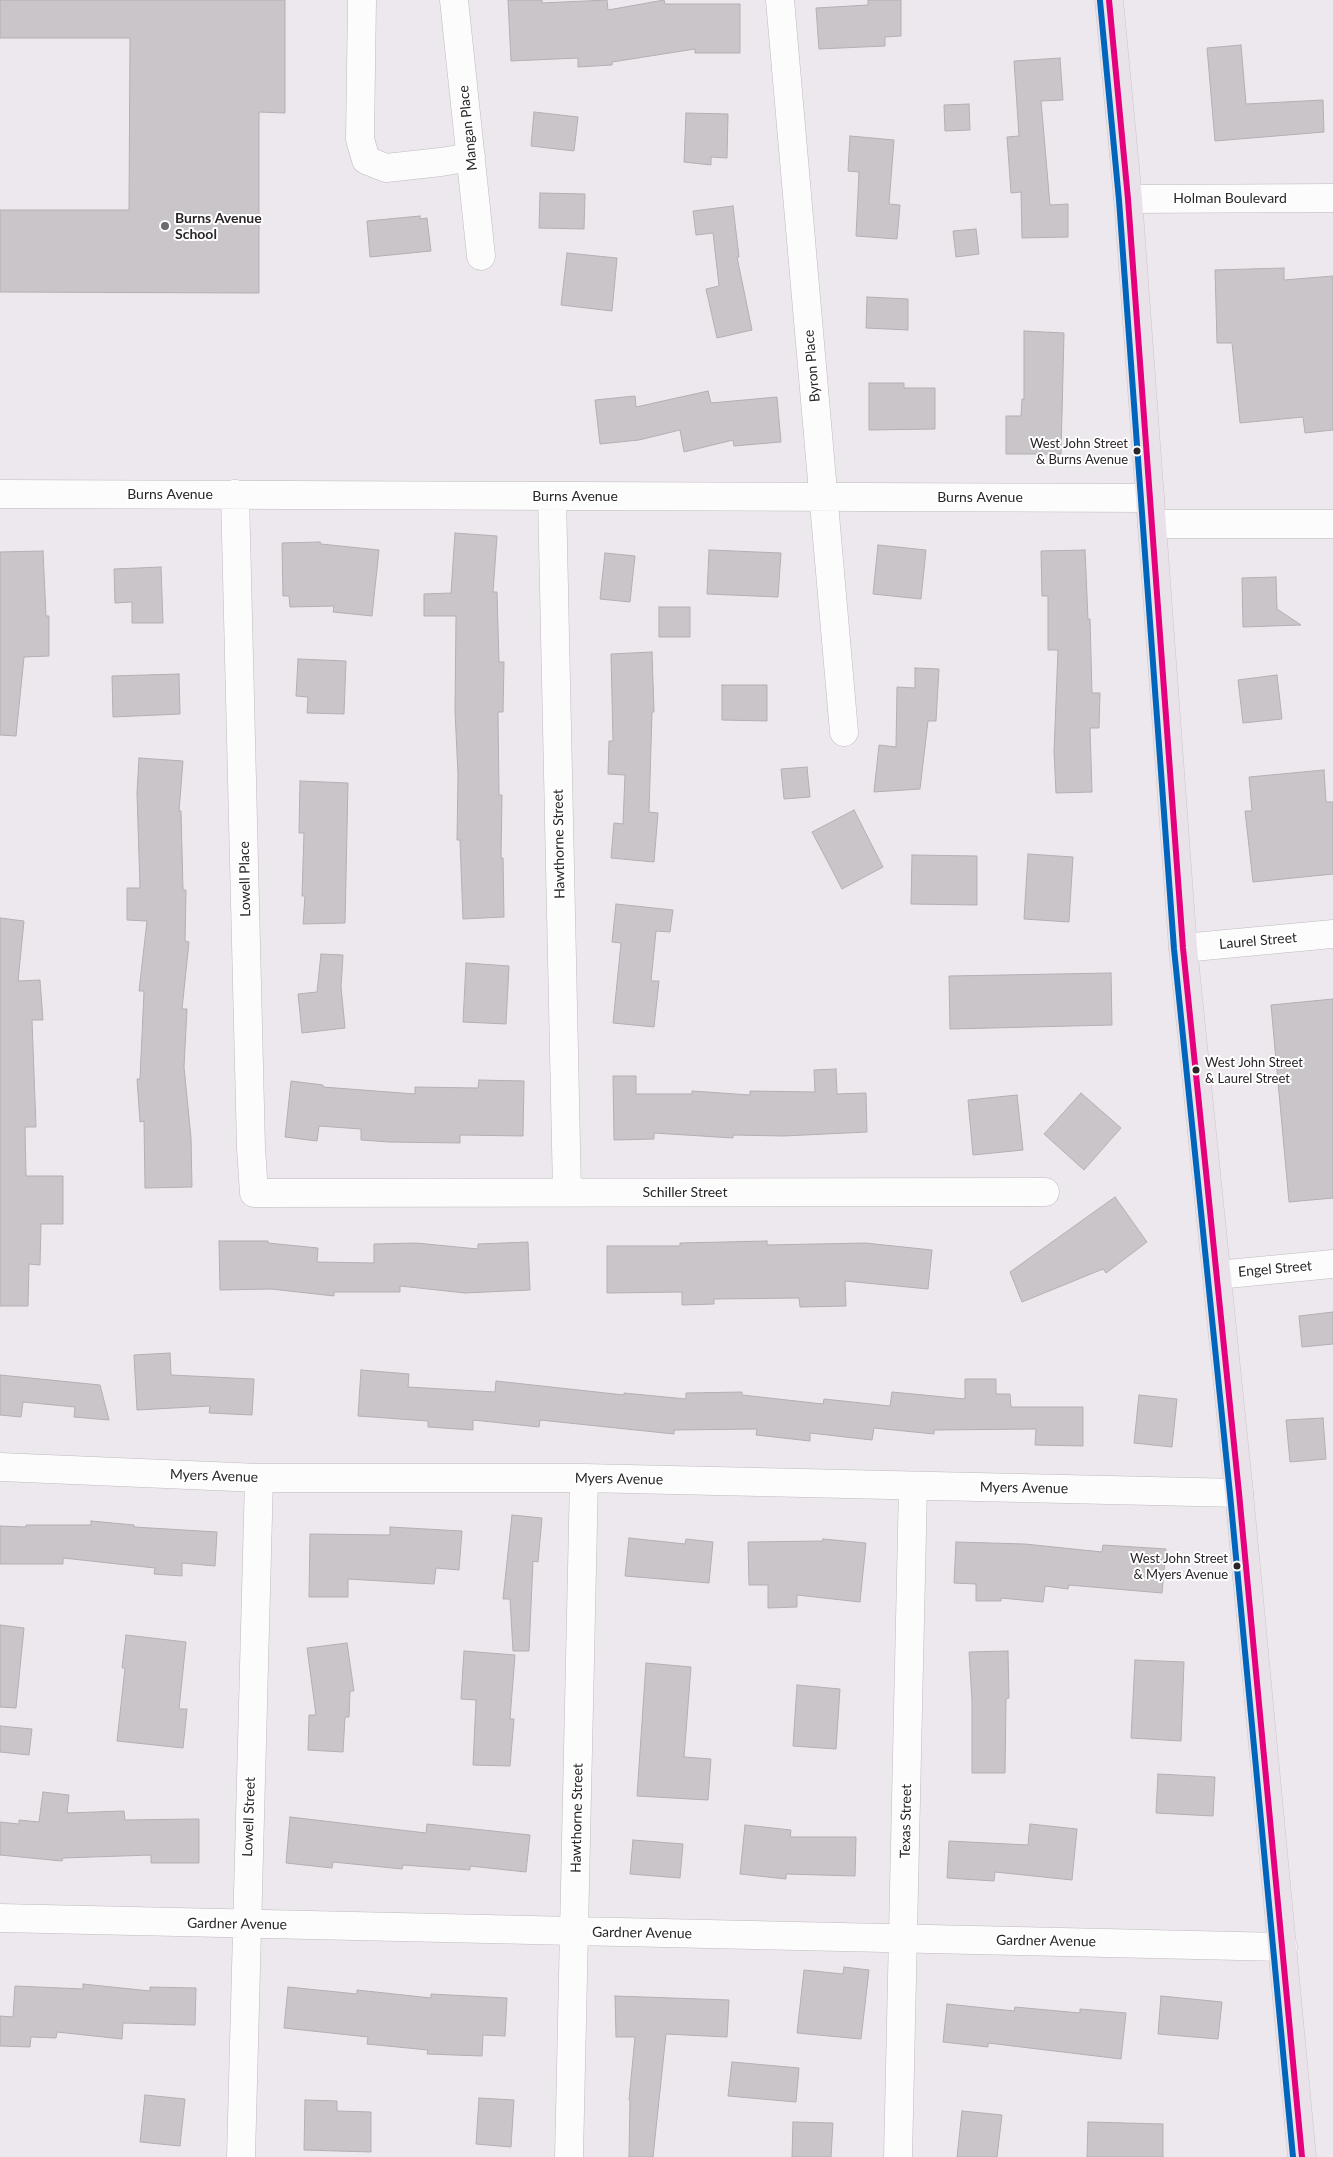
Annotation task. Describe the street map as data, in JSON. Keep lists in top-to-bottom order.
{
  "streets": {
    "street": [
      "Mangan Place",
      "Holman Boulevard",
      "Byron Place",
      "Burns Avenue",
      "Hawthorne Street",
      "Lowell Place",
      "Laurel Street",
      "Schiller Street",
      "Engel Street",
      "Myers Avenue",
      "Lowell Street",
      "Texas Street",
      "Gardner Avenue"
    ]
  },
  "crossings": [
    ["Byron Place", "Burns Avenue"],
    ["Burns Avenue", "Hawthorne Street"],
    ["Burns Avenue", "Lowell Place"],
    ["Hawthorne Street", "Schiller Street"],
    ["Hawthorne Street", "Myers Avenue"],
    ["Hawthorne Street", "Gardner Avenue"],
    ["Lowell Place", "Schiller Street"],
    ["Myers Avenue", "Lowell Street"],
    ["Myers Avenue", "Texas Street"],
    ["Lowell Street", "Gardner Avenue"],
    ["Texas Street", "Gardner Avenue"]
  ],
  "places": [
    "Burns Avenue School",
    "West John Street & Burns Avenue",
    "West John Street & Laurel Street",
    "West John Street & Myers Avenue"
  ]
}
